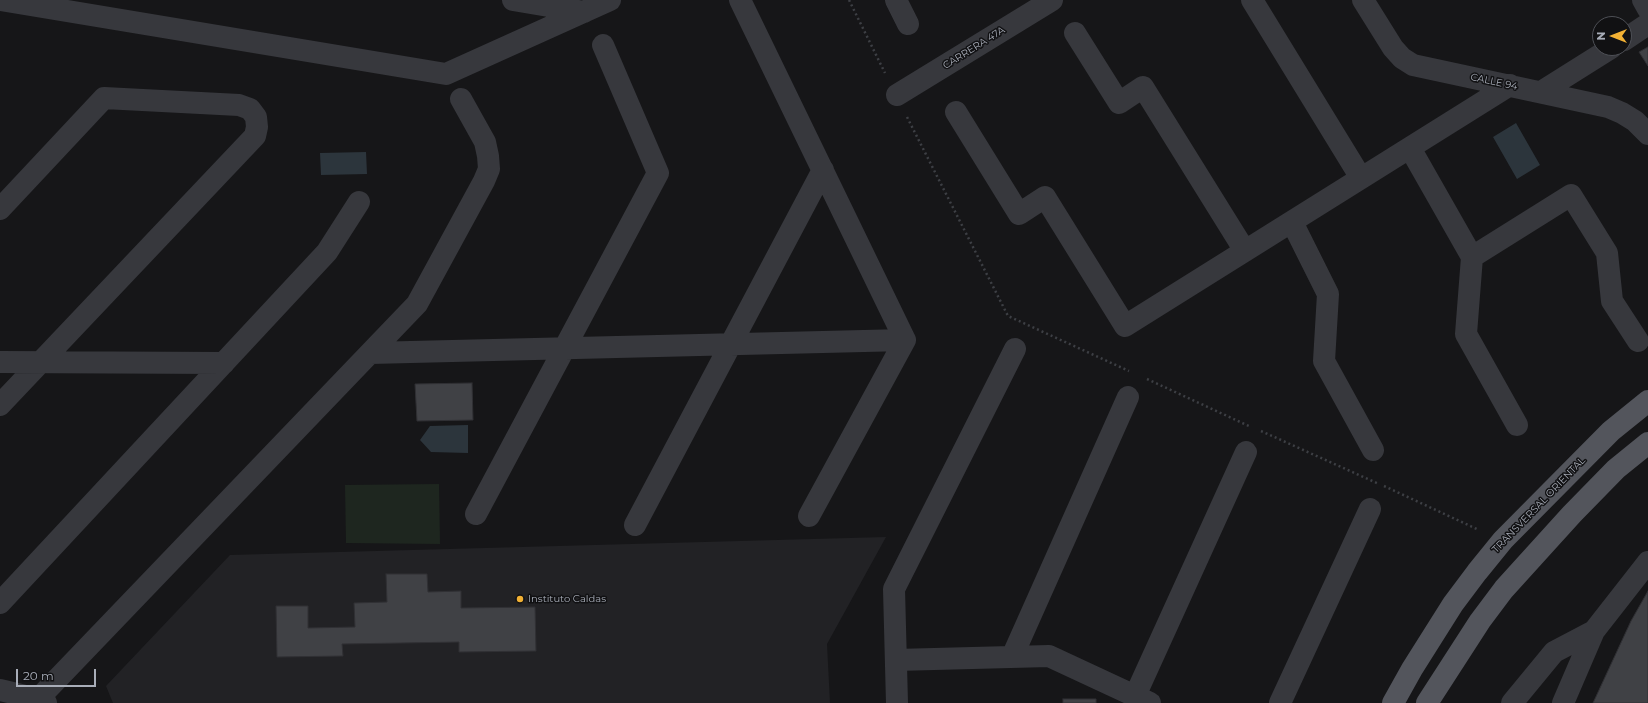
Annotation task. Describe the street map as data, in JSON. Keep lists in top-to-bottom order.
{
  "streets": {
    "main road": ["TRANSVERSAL ORIENTAL"],
    "street": ["CARRERA 47A", "CALLE 94"]
  },
  "places": ["Instituto Caldas"],
  "scale_bar": "20 m",
  "north": "left"
}
